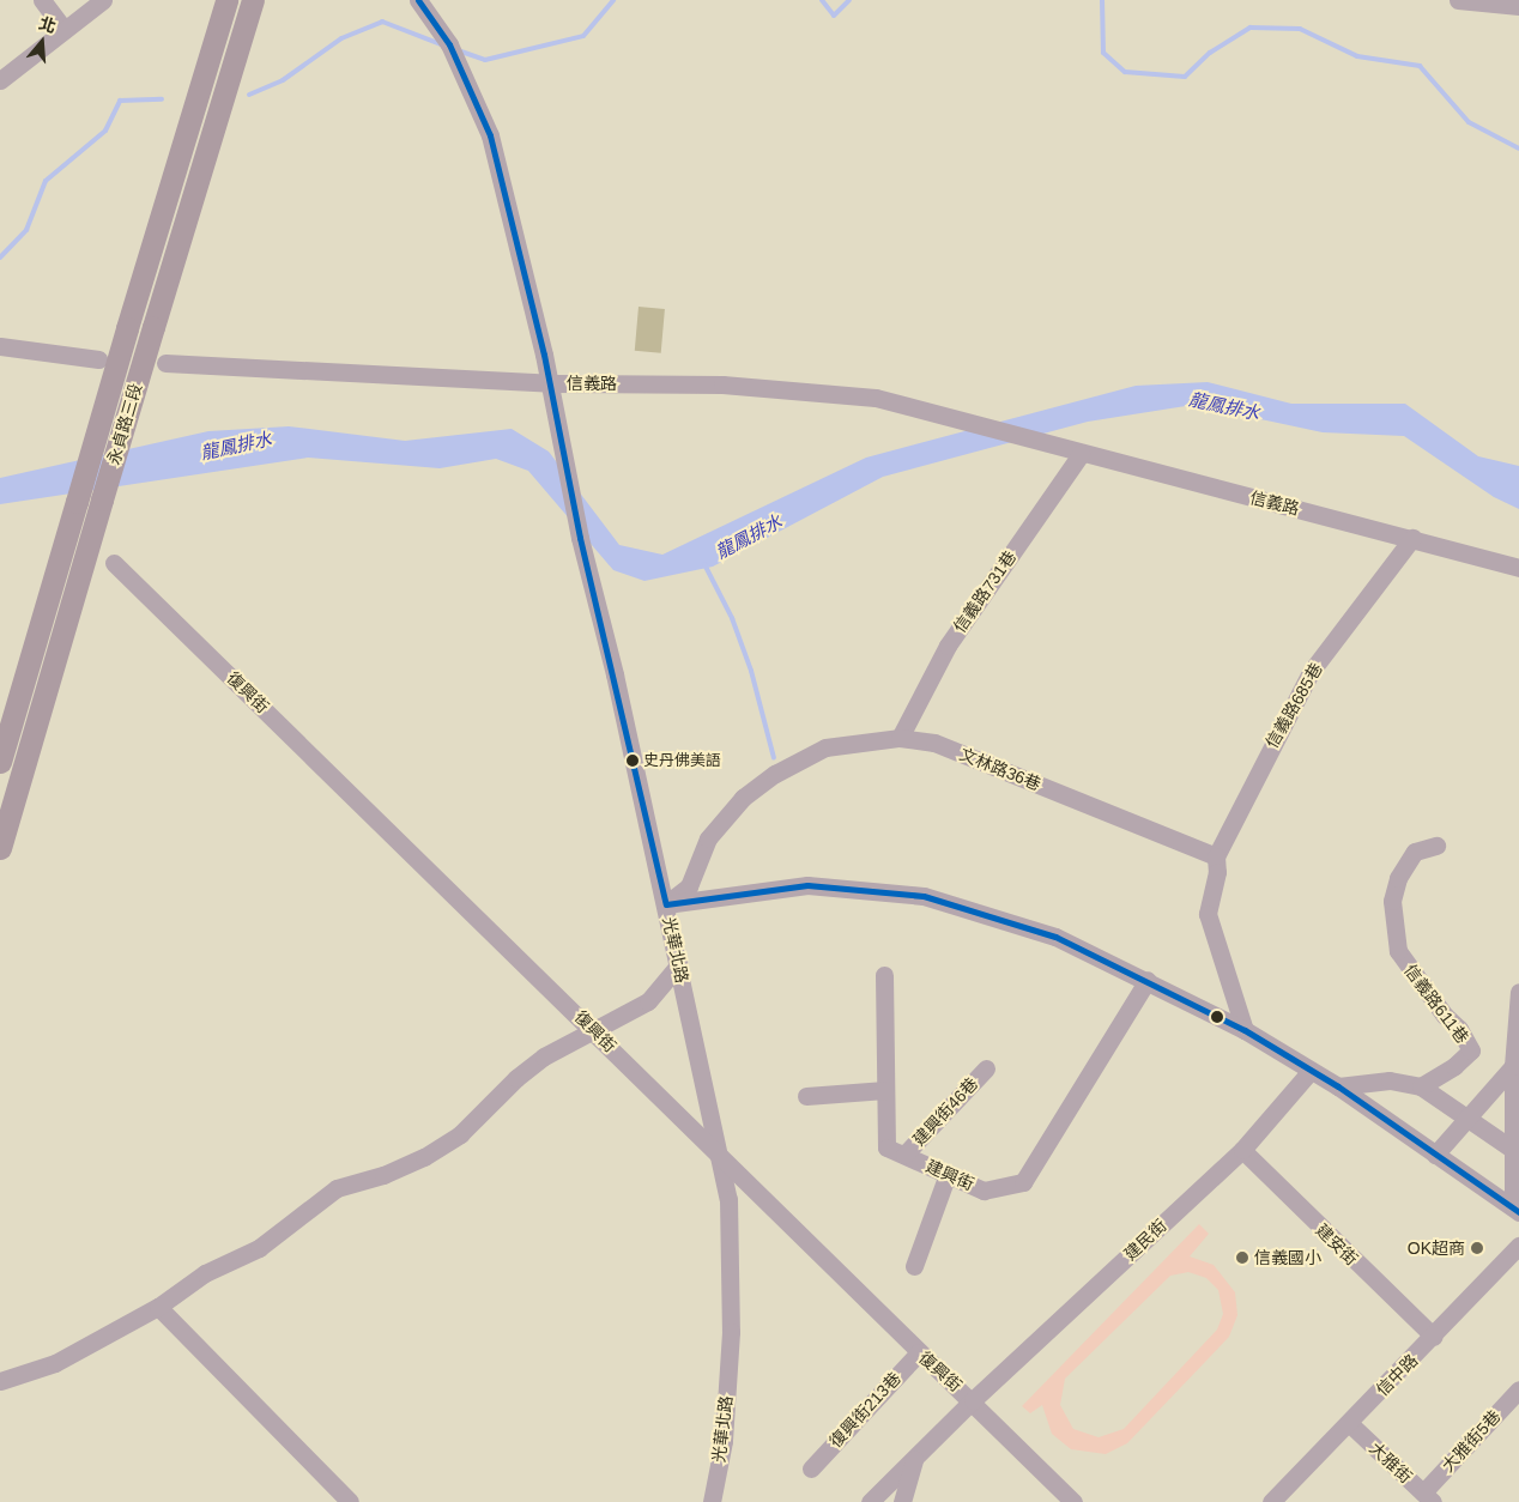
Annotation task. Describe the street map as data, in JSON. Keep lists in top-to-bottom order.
{
  "streets": {
    "main road": ["永貞路三段"],
    "street": [
      "信義路",
      "信義路731巷",
      "復興街",
      "信義路685巷",
      "文林路36巷",
      "光華北路",
      "信義路611巷",
      "建興街46巷",
      "建興街",
      "建民街",
      "建安街",
      "信中路",
      "復興街213巷",
      "大雅街5巷",
      "大雅街"
    ]
  },
  "crossings": [
    ["信義路", "信義路731巷"],
    ["信義路", "信義路685巷"],
    ["信義路", "光華北路"],
    ["信義路731巷", "文林路36巷"],
    ["復興街", "光華北路"],
    ["復興街", "建民街"],
    ["復興街", "復興街213巷"],
    ["信義路685巷", "文林路36巷"],
    ["文林路36巷", "光華北路"],
    ["建興街46巷", "建興街"],
    ["建民街", "建安街"],
    ["建安街", "信中路"],
    ["信中路", "大雅街"],
    ["大雅街5巷", "大雅街"]
  ],
  "water": ["龍鳳排水"],
  "places": ["史丹佛美語", "OK超商", "信義國小"],
  "north": "top"
}
